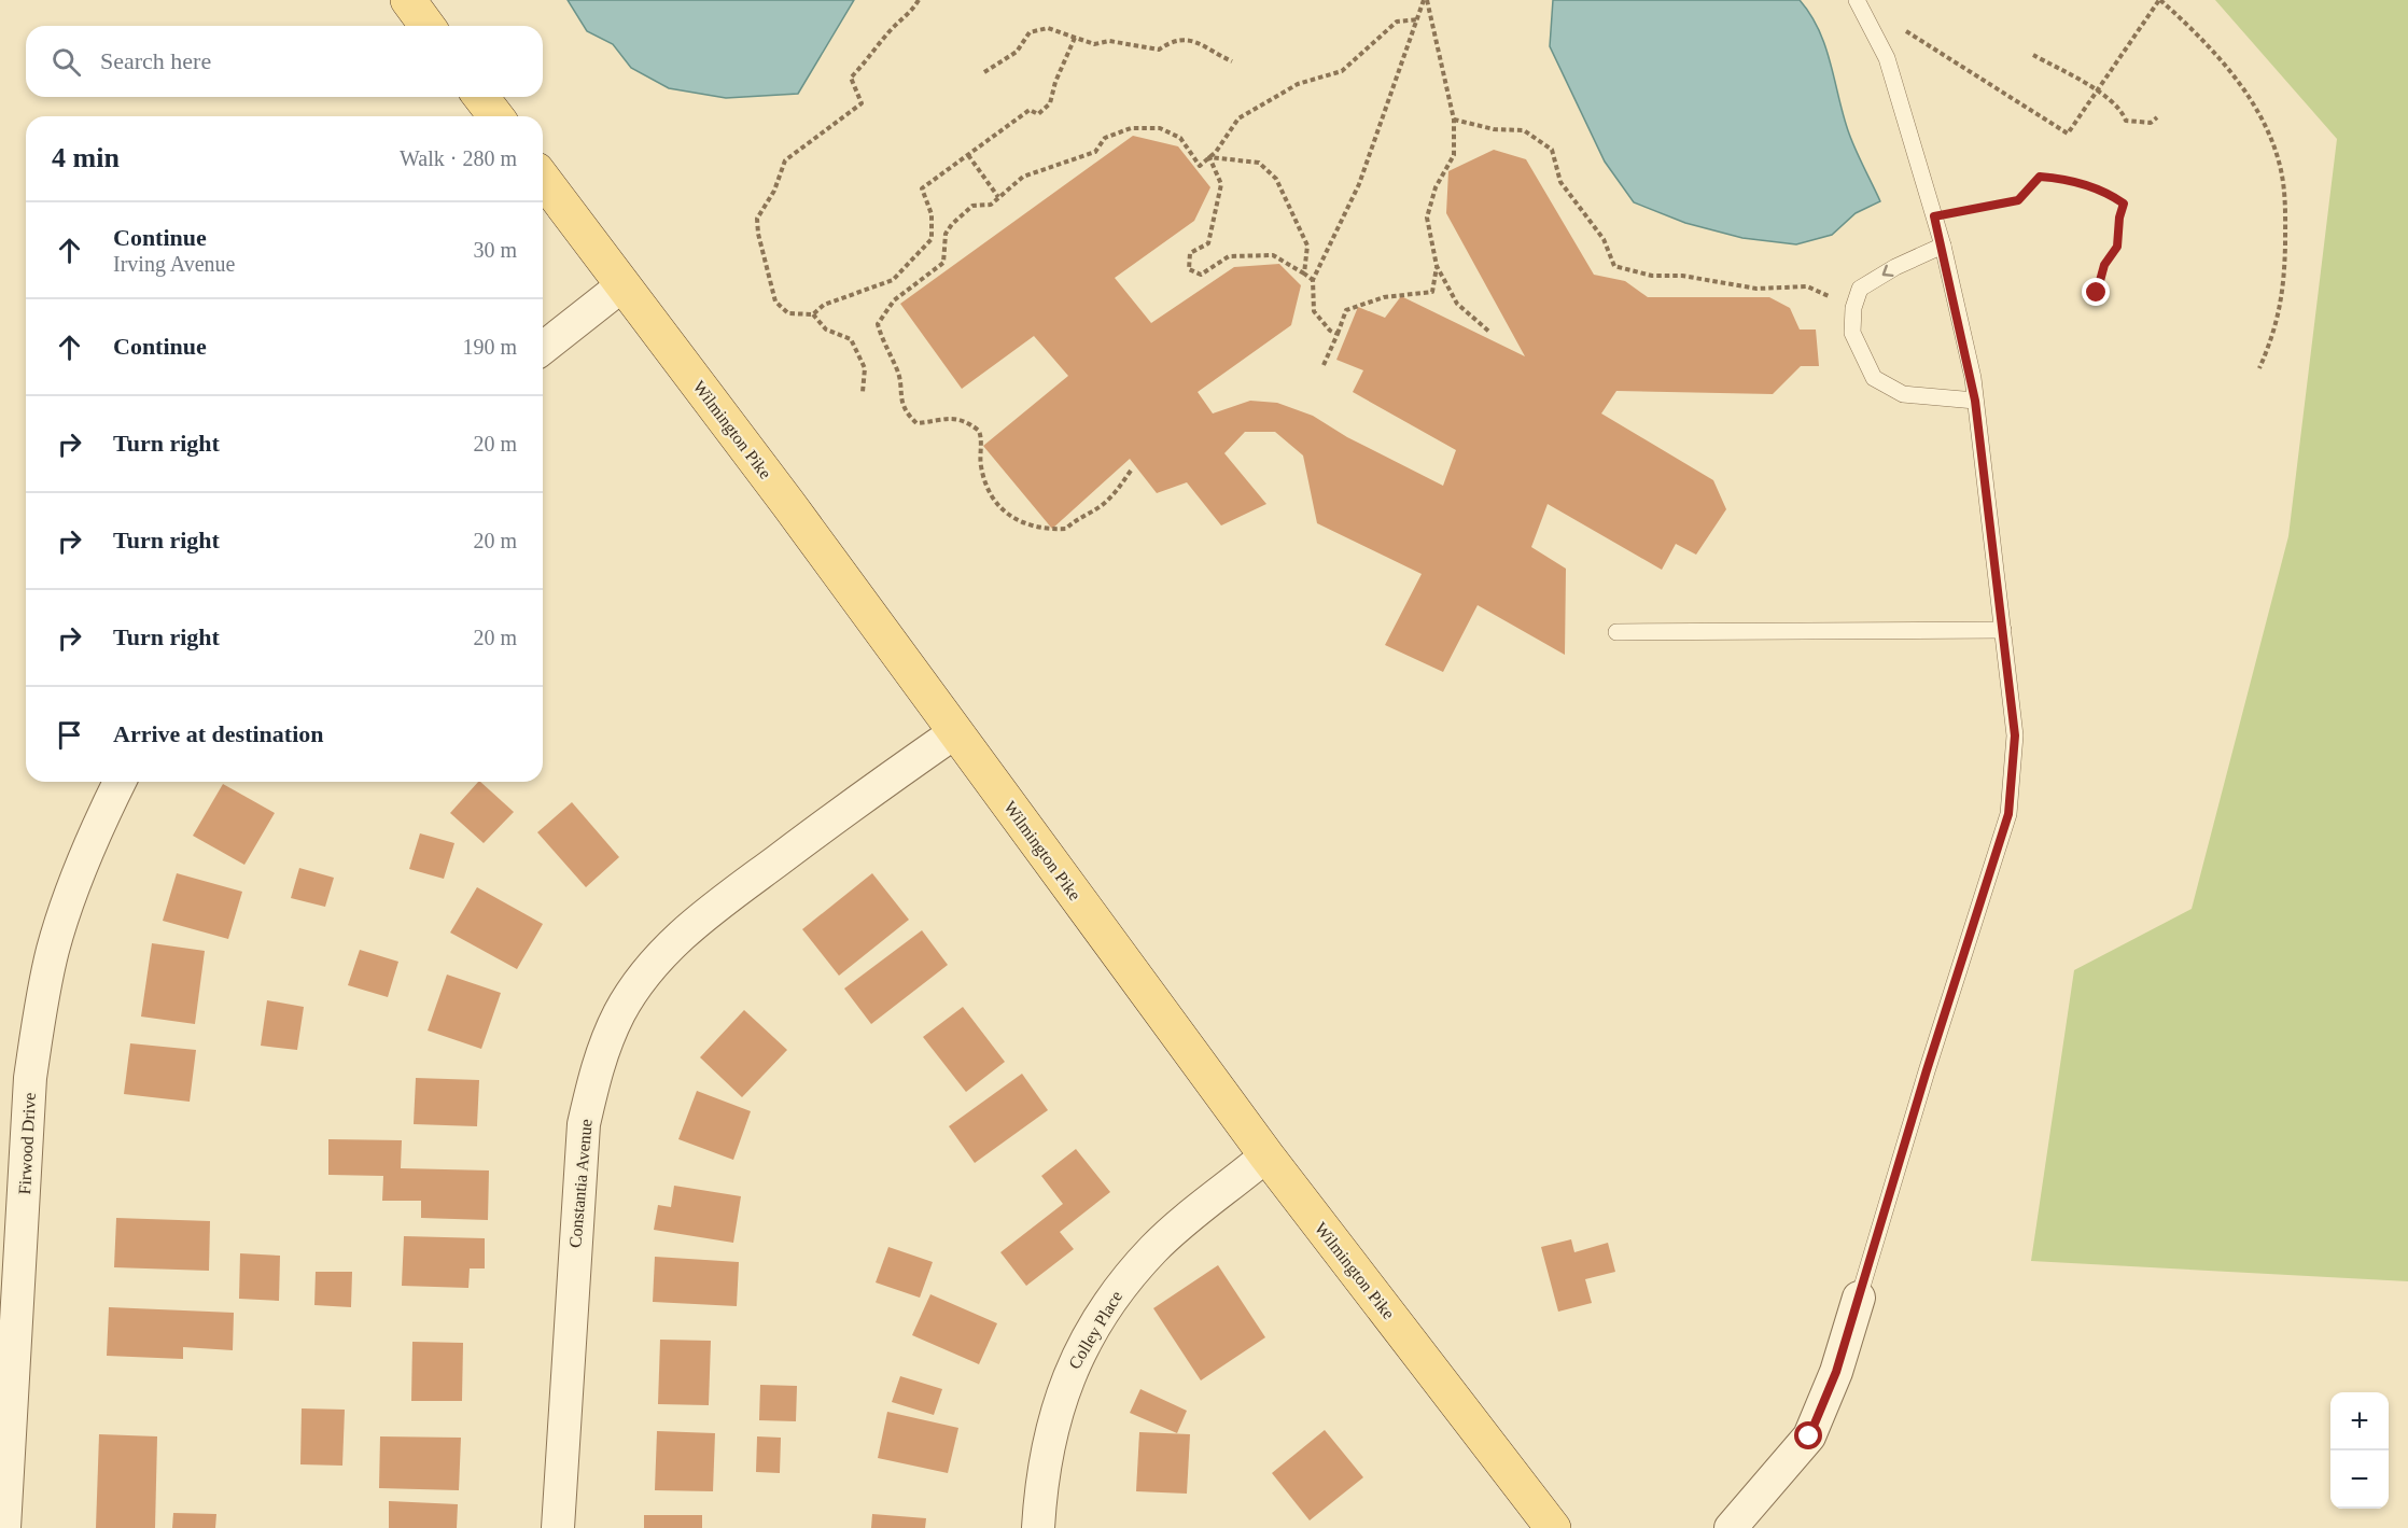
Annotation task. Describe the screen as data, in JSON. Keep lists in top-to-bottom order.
{
  "streets": {
    "main road": ["Wilmington Pike"],
    "street": ["Firwood Drive", "Constantia Avenue", "Colley Place"]
  },
  "crossings": [
    ["Wilmington Pike", "Constantia Avenue"],
    ["Wilmington Pike", "Colley Place"]
  ],
  "page": {
    "search": "Search here",
    "heading": ["4 min", "Walk · 280 m"],
    "list": [
      ["Continue", "Irving Avenue", "30 m"],
      ["Continue", "190 m"],
      ["Turn right", "20 m"],
      ["Turn right", "20 m"],
      ["Turn right", "20 m"],
      "Arrive at destination"
    ],
    "map_buttons": ["+", "−"]
  }
}
